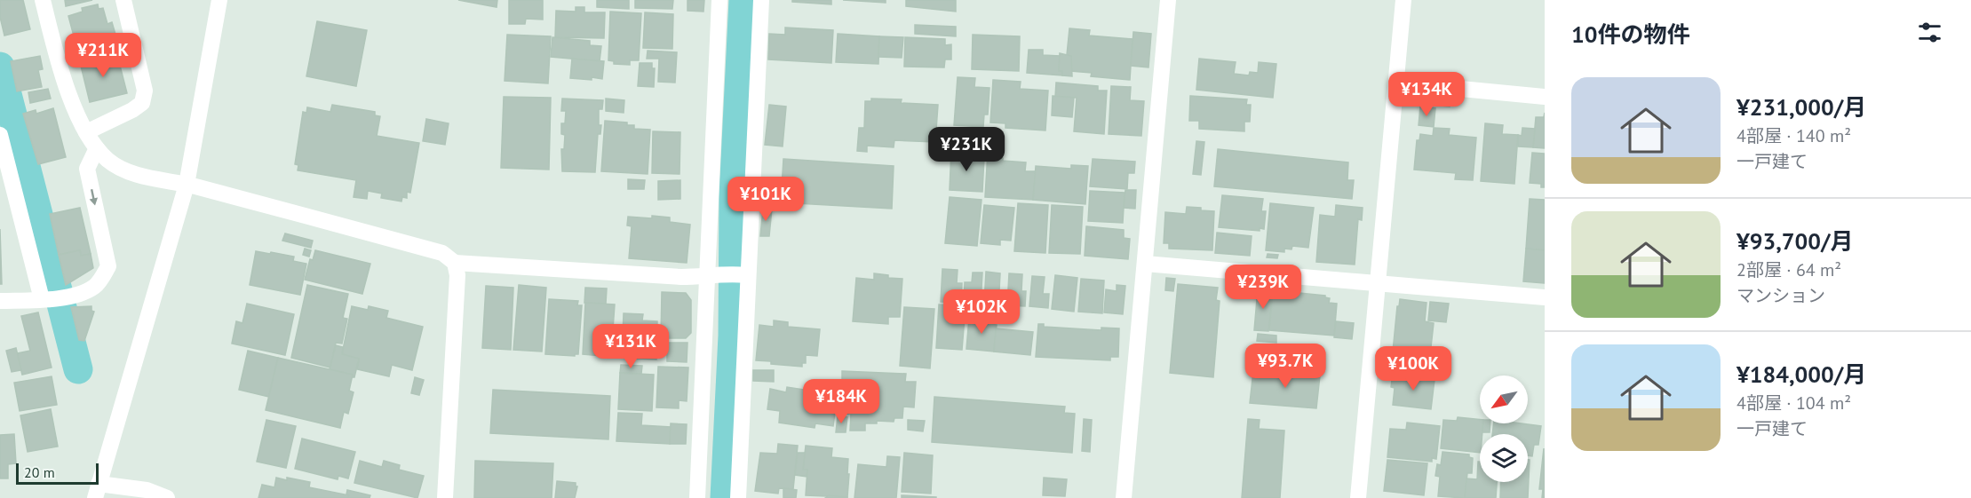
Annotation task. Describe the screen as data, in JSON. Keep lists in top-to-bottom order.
{
  "scale_bar": "20 m",
  "north": "bottom left",
  "page": {
    "heading": "10件の物件",
    "price": [
      "¥211K",
      "¥134K",
      "¥231K",
      "¥101K",
      "¥239K",
      "¥102K",
      "¥131K",
      "¥93.7K",
      "¥100K",
      "¥184K"
    ],
    "list": [
      {
        "name": "¥231,000/月",
        "note": "4部屋 · 140 m² · 一戸建て"
      },
      {
        "name": "¥93,700/月",
        "note": "2部屋 · 64 m² · マンション"
      },
      {
        "name": "¥184,000/月",
        "note": "4部屋 · 104 m² · 一戸建て"
      }
    ],
    "scale": "20 m"
  }
}
